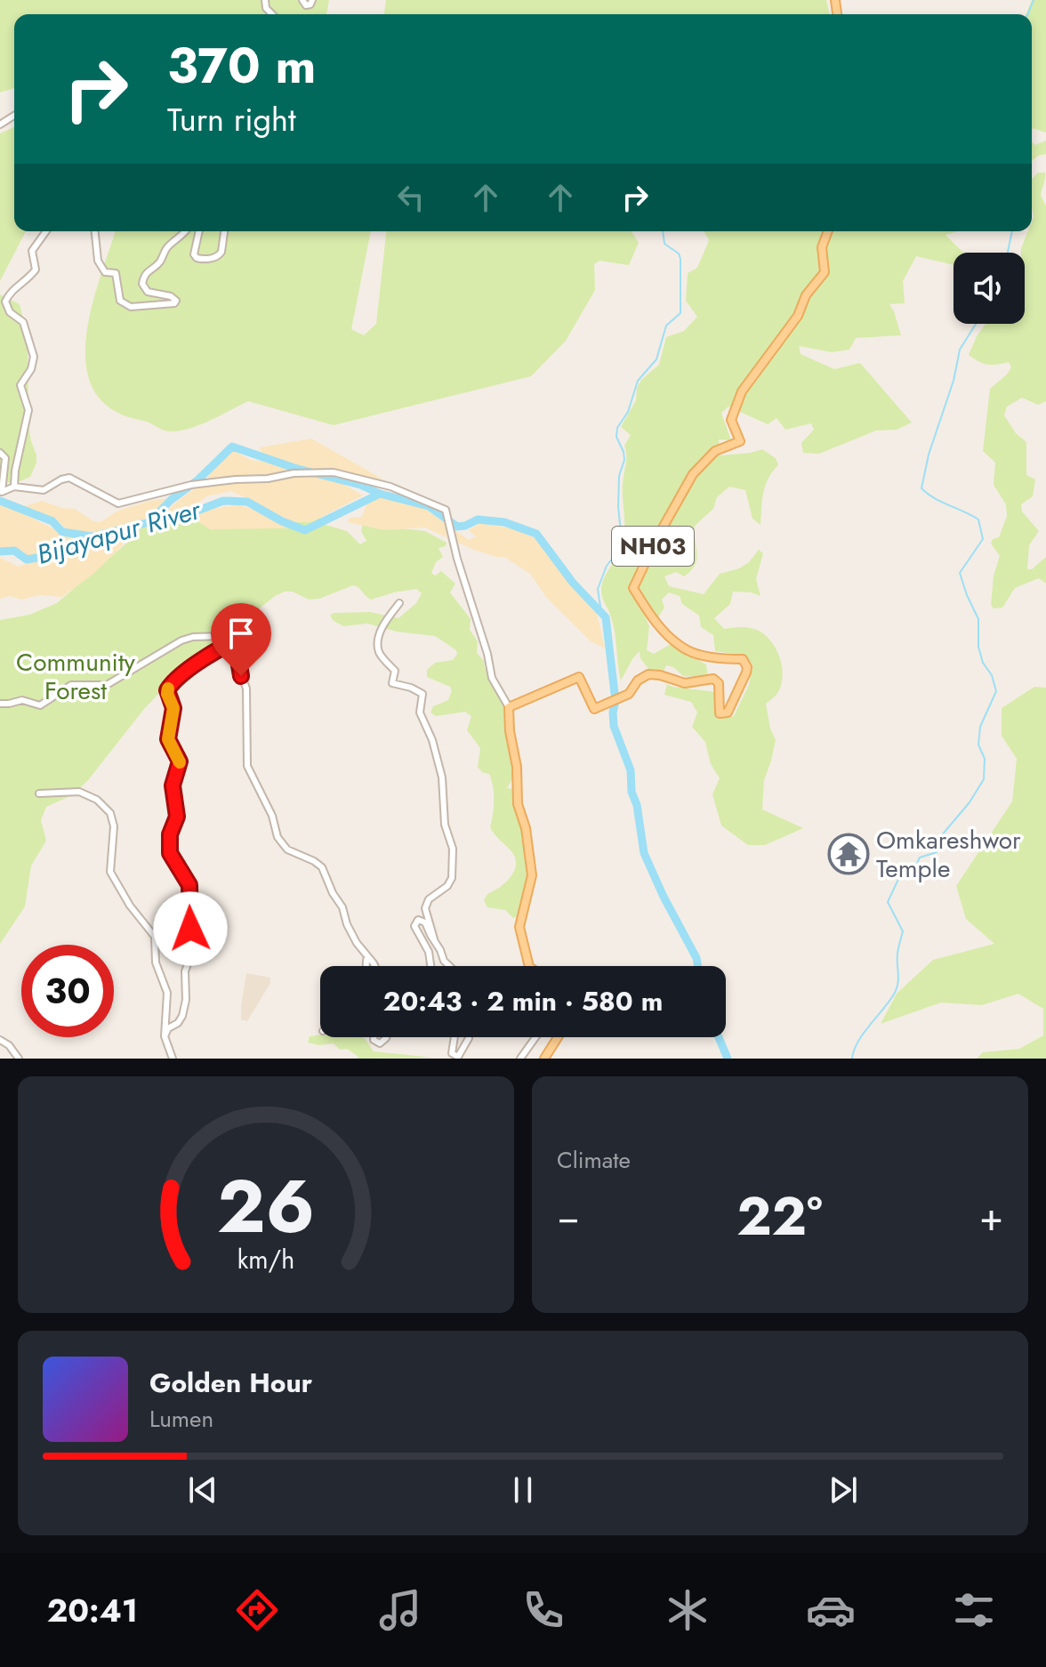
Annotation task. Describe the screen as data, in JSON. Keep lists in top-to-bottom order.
{
  "streets": {
    "main road": ["NH03"]
  },
  "water": ["Bijayapur River"],
  "parks": ["Community Forest"],
  "places": {
    "temple": ["Omkareshwor Temple"]
  },
  "page": {
    "turn": ["370 m", "Turn right"],
    "limit": "30",
    "trip": "20:43 · 2 min · 580 m",
    "tile": "Climate",
    "heat": ["−", "22°", "+"],
    "song": ["Golden Hour", "Lumen"],
    "tabs": "20:41",
    "gauge": ["26", "km/h"]
  }
}
